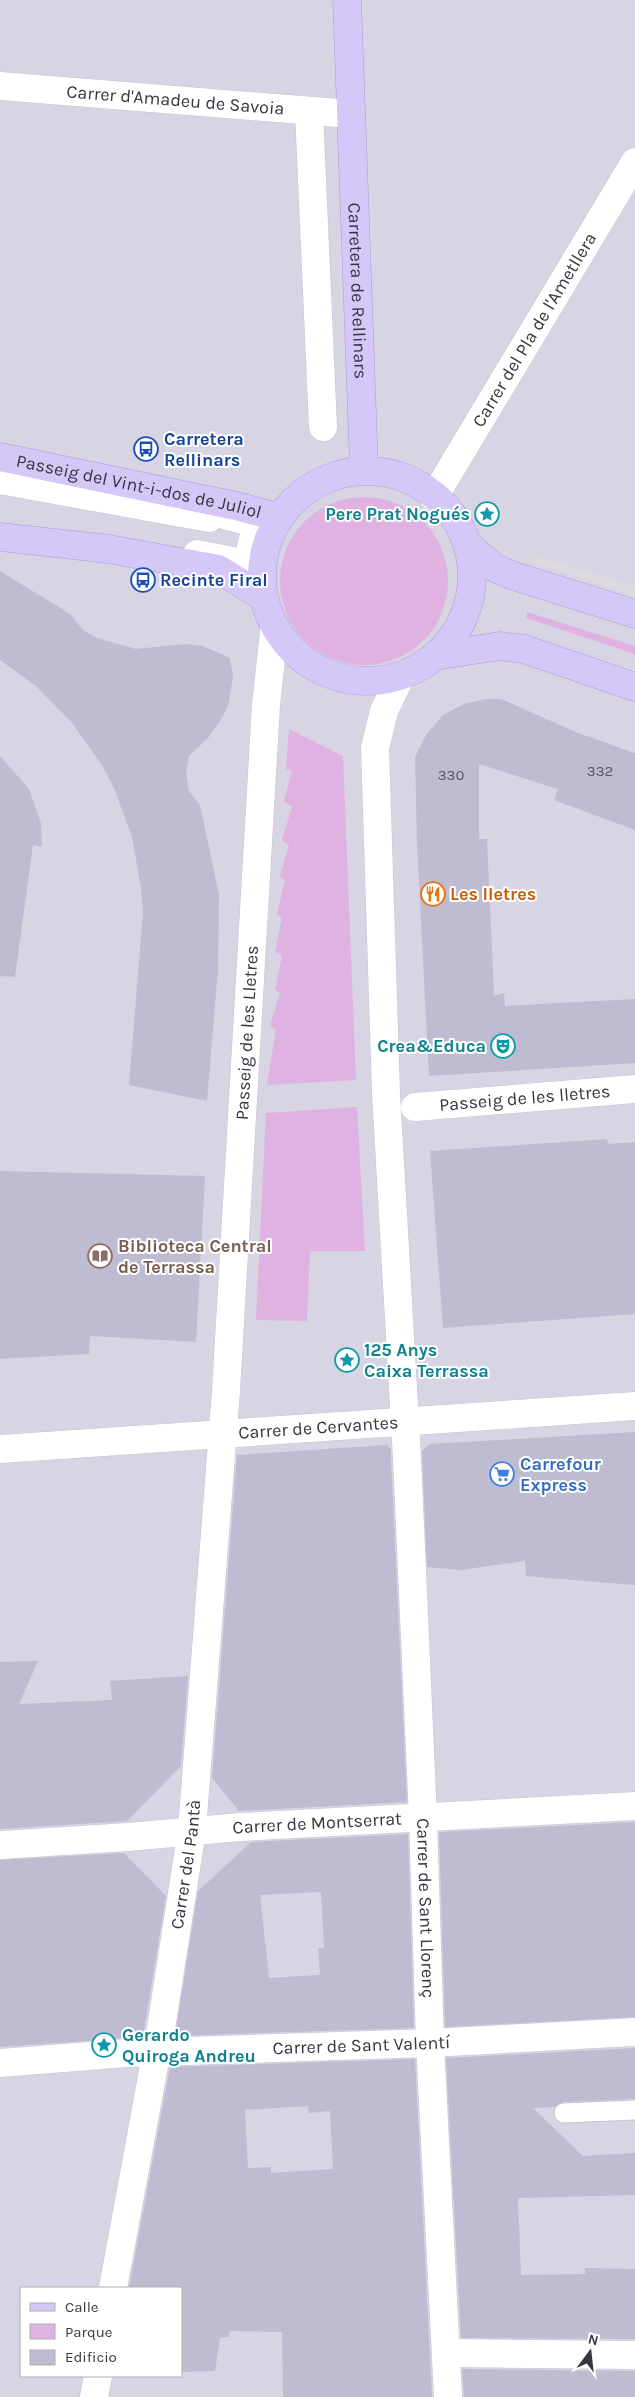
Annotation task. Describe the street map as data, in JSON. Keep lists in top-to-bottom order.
{
  "streets": {
    "street": [
      "Carrer d'Amadeu de Savoia",
      "Carretera de Rellinars",
      "Carrer del Pla de l'Ametllera",
      "Passeig del Vint-i-dos de Juliol",
      "Passeig de les Lletres",
      "Passeig de les lletres",
      "Carrer de Cervantes",
      "Carrer de Montserrat",
      "Carrer del Pantà",
      "Carrer de Sant Llorenç",
      "Carrer de Sant Valentí"
    ]
  },
  "crossings": [
    ["Carrer d'Amadeu de Savoia", "Carretera de Rellinars"],
    ["Passeig de les Lletres", "Carrer de Cervantes"],
    ["Passeig de les Lletres", "Carrer del Pantà"],
    ["Carrer de Cervantes", "Carrer del Pantà"],
    ["Carrer de Cervantes", "Carrer de Sant Llorenç"],
    ["Carrer de Montserrat", "Carrer del Pantà"],
    ["Carrer de Montserrat", "Carrer de Sant Llorenç"],
    ["Carrer del Pantà", "Carrer de Sant Valentí"],
    ["Carrer de Sant Llorenç", "Carrer de Sant Valentí"]
  ],
  "places": {
    "bus stop": ["Carretera Rellinars", "Recinte Firal"],
    "place": ["Pere Prat Nogués", "125 Anys Caixa Terrassa", "Gerardo Quiroga Andreu"],
    "restaurant": ["Les lletres"],
    "theatre": ["Crea&Educa"],
    "library": ["Biblioteca Central de Terrassa"],
    "supermarket": ["Carrefour Express"]
  },
  "house_numbers": ["332", "330"],
  "legend": ["Calle", "Parque", "Edificio"],
  "north": "top"
}
